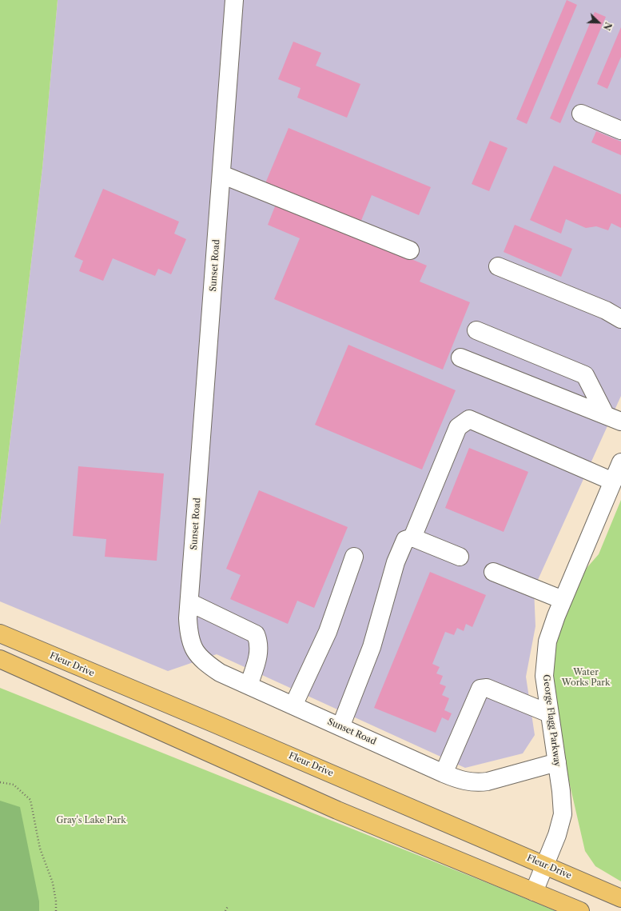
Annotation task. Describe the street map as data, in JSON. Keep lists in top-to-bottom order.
{
  "streets": {
    "main road": ["Fleur Drive"],
    "street": ["Sunset Road", "George Flagg Parkway"]
  },
  "crossings": [
    ["Sunset Road", "George Flagg Parkway"],
    ["Fleur Drive", "George Flagg Parkway"]
  ],
  "parks": ["Water Works Park", "Gray's Lake Park"],
  "north": "bottom right"
}
